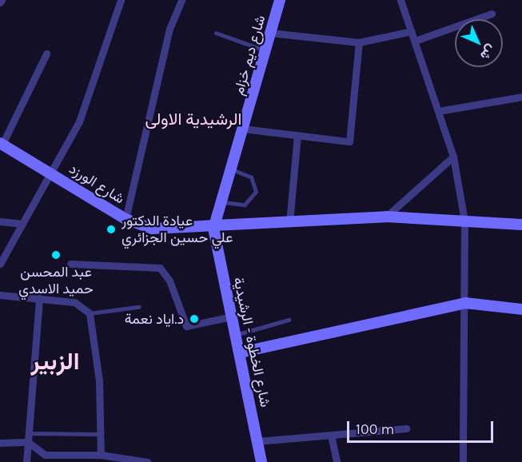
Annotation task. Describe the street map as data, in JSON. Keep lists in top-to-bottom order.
{
  "streets": {
    "street": ["شارع ديم خزام", "شارع الورزد", "شارع الخطوة - الرشيدية"]
  },
  "crossings": [
    ["شارع ديم خزام", "شارع الورزد"],
    ["شارع ديم خزام", "شارع الخطوة - الرشيدية"],
    ["شارع الورزد", "شارع الخطوة - الرشيدية"]
  ],
  "districts": ["الرشيدية الاولى", "الزبير"],
  "places": ["عيادة الدكتور علي حسين الجزائري", "عبد المحسن حميد الاسدي", "د.اياد نعمة"],
  "scale_bar": "100 m",
  "north": "bottom right"
}
